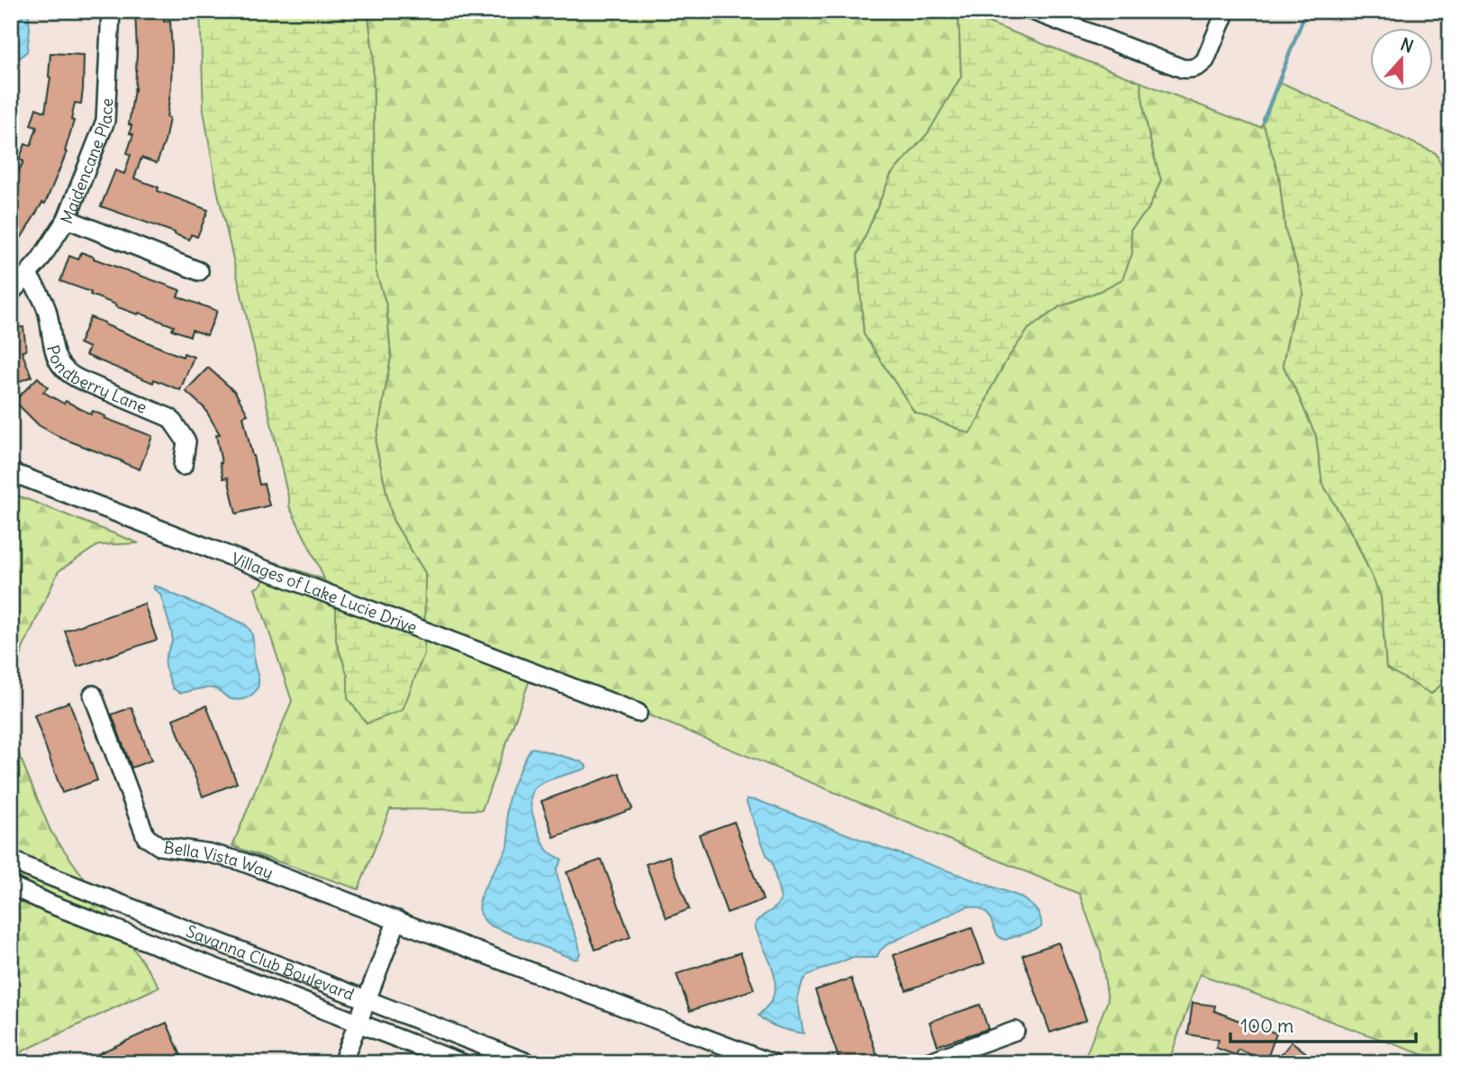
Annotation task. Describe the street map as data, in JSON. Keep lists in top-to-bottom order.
{
  "streets": {
    "street": [
      "Maidencane Place",
      "Pondberry Lane",
      "Villages of Lake Lucie Drive",
      "Bella Vista Way",
      "Savanna Club Boulevard"
    ]
  },
  "crossings": [
    ["Maidencane Place", "Pondberry Lane"]
  ],
  "scale_bar": "100 m",
  "north": "top"
}
